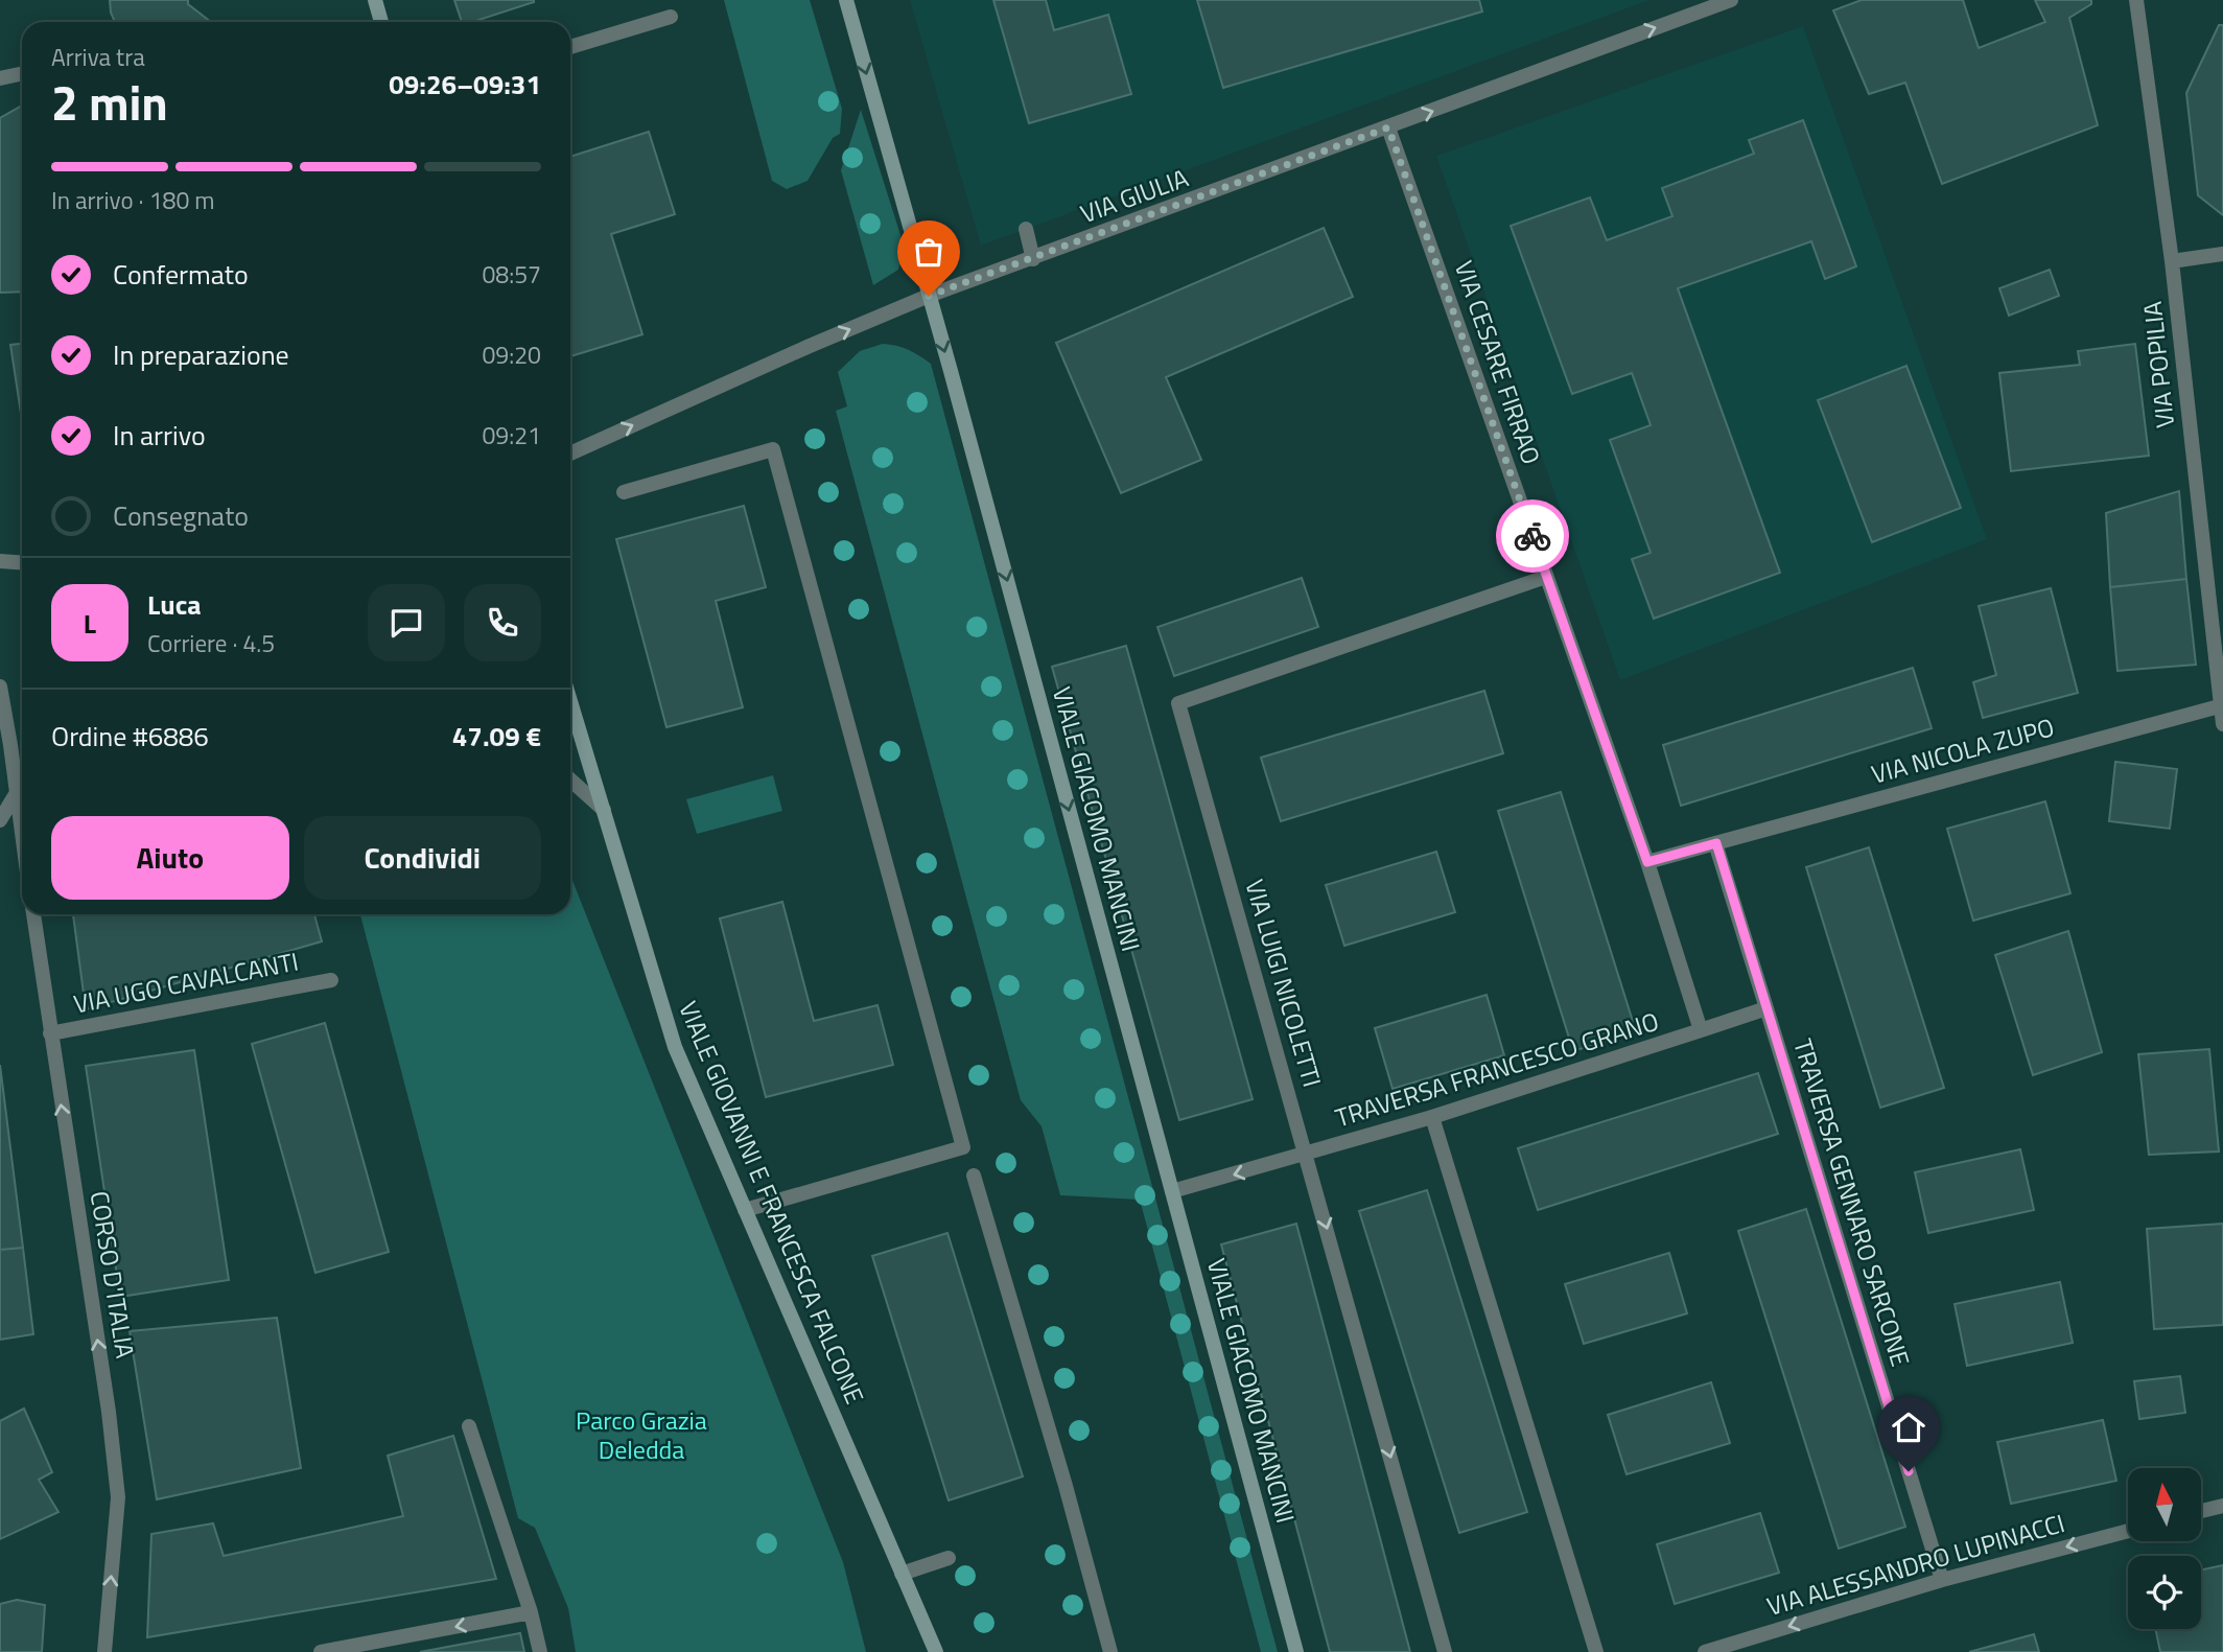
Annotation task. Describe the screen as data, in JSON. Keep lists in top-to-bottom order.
{
  "streets": {
    "street": [
      "VIA GIULIA",
      "VIA CESARE FIRRAO",
      "VIA POPILIA",
      "VIA NICOLA ZUPO",
      "VIALE GIACOMO MANCINI",
      "VIA UGO CAVALCANTI",
      "VIA LUIGI NICOLETTI",
      "TRAVERSA FRANCESCO GRANO",
      "VIALE GIOVANNI E FRANCESCA FALCONE",
      "TRAVERSA GENNARO SARCONE",
      "CORSO D'ITALIA",
      "VIA ALESSANDRO LUPINACCI"
    ]
  },
  "crossings": [
    ["VIA GIULIA", "VIA CESARE FIRRAO"],
    ["VIA GIULIA", "VIALE GIACOMO MANCINI"],
    ["VIA CESARE FIRRAO", "VIA NICOLA ZUPO"],
    ["VIA CESARE FIRRAO", "VIA LUIGI NICOLETTI"],
    ["VIA CESARE FIRRAO", "TRAVERSA FRANCESCO GRANO"],
    ["VIA POPILIA", "VIA NICOLA ZUPO"],
    ["VIA NICOLA ZUPO", "TRAVERSA GENNARO SARCONE"],
    ["VIALE GIACOMO MANCINI", "TRAVERSA FRANCESCO GRANO"],
    ["VIA UGO CAVALCANTI", "CORSO D'ITALIA"],
    ["VIA LUIGI NICOLETTI", "TRAVERSA FRANCESCO GRANO"],
    ["TRAVERSA FRANCESCO GRANO", "TRAVERSA GENNARO SARCONE"],
    ["TRAVERSA GENNARO SARCONE", "VIA ALESSANDRO LUPINACCI"]
  ],
  "one_way": [
    "VIA GIULIA",
    "VIALE GIACOMO MANCINI",
    "VIA LUIGI NICOLETTI",
    "CORSO D'ITALIA",
    "VIA ALESSANDRO LUPINACCI"
  ],
  "parks": ["Parco Grazia Deledda"],
  "north": "top",
  "page": {
    "heading": ["2 min", "Arriva tra", "09:26–09:31"],
    "panel": [
      "Luca",
      "Corriere · 4.5",
      "Ordine #6886",
      "47.09 €"
    ],
    "bar": "In arrivo · 180 m",
    "list": [
      ["Confermato", "08:57"],
      ["In preparazione", "09:20"],
      ["In arrivo", "09:21"],
      "Consegnato"
    ],
    "round": "L",
    "buttons": ["Aiuto", "Condividi"]
  }
}
